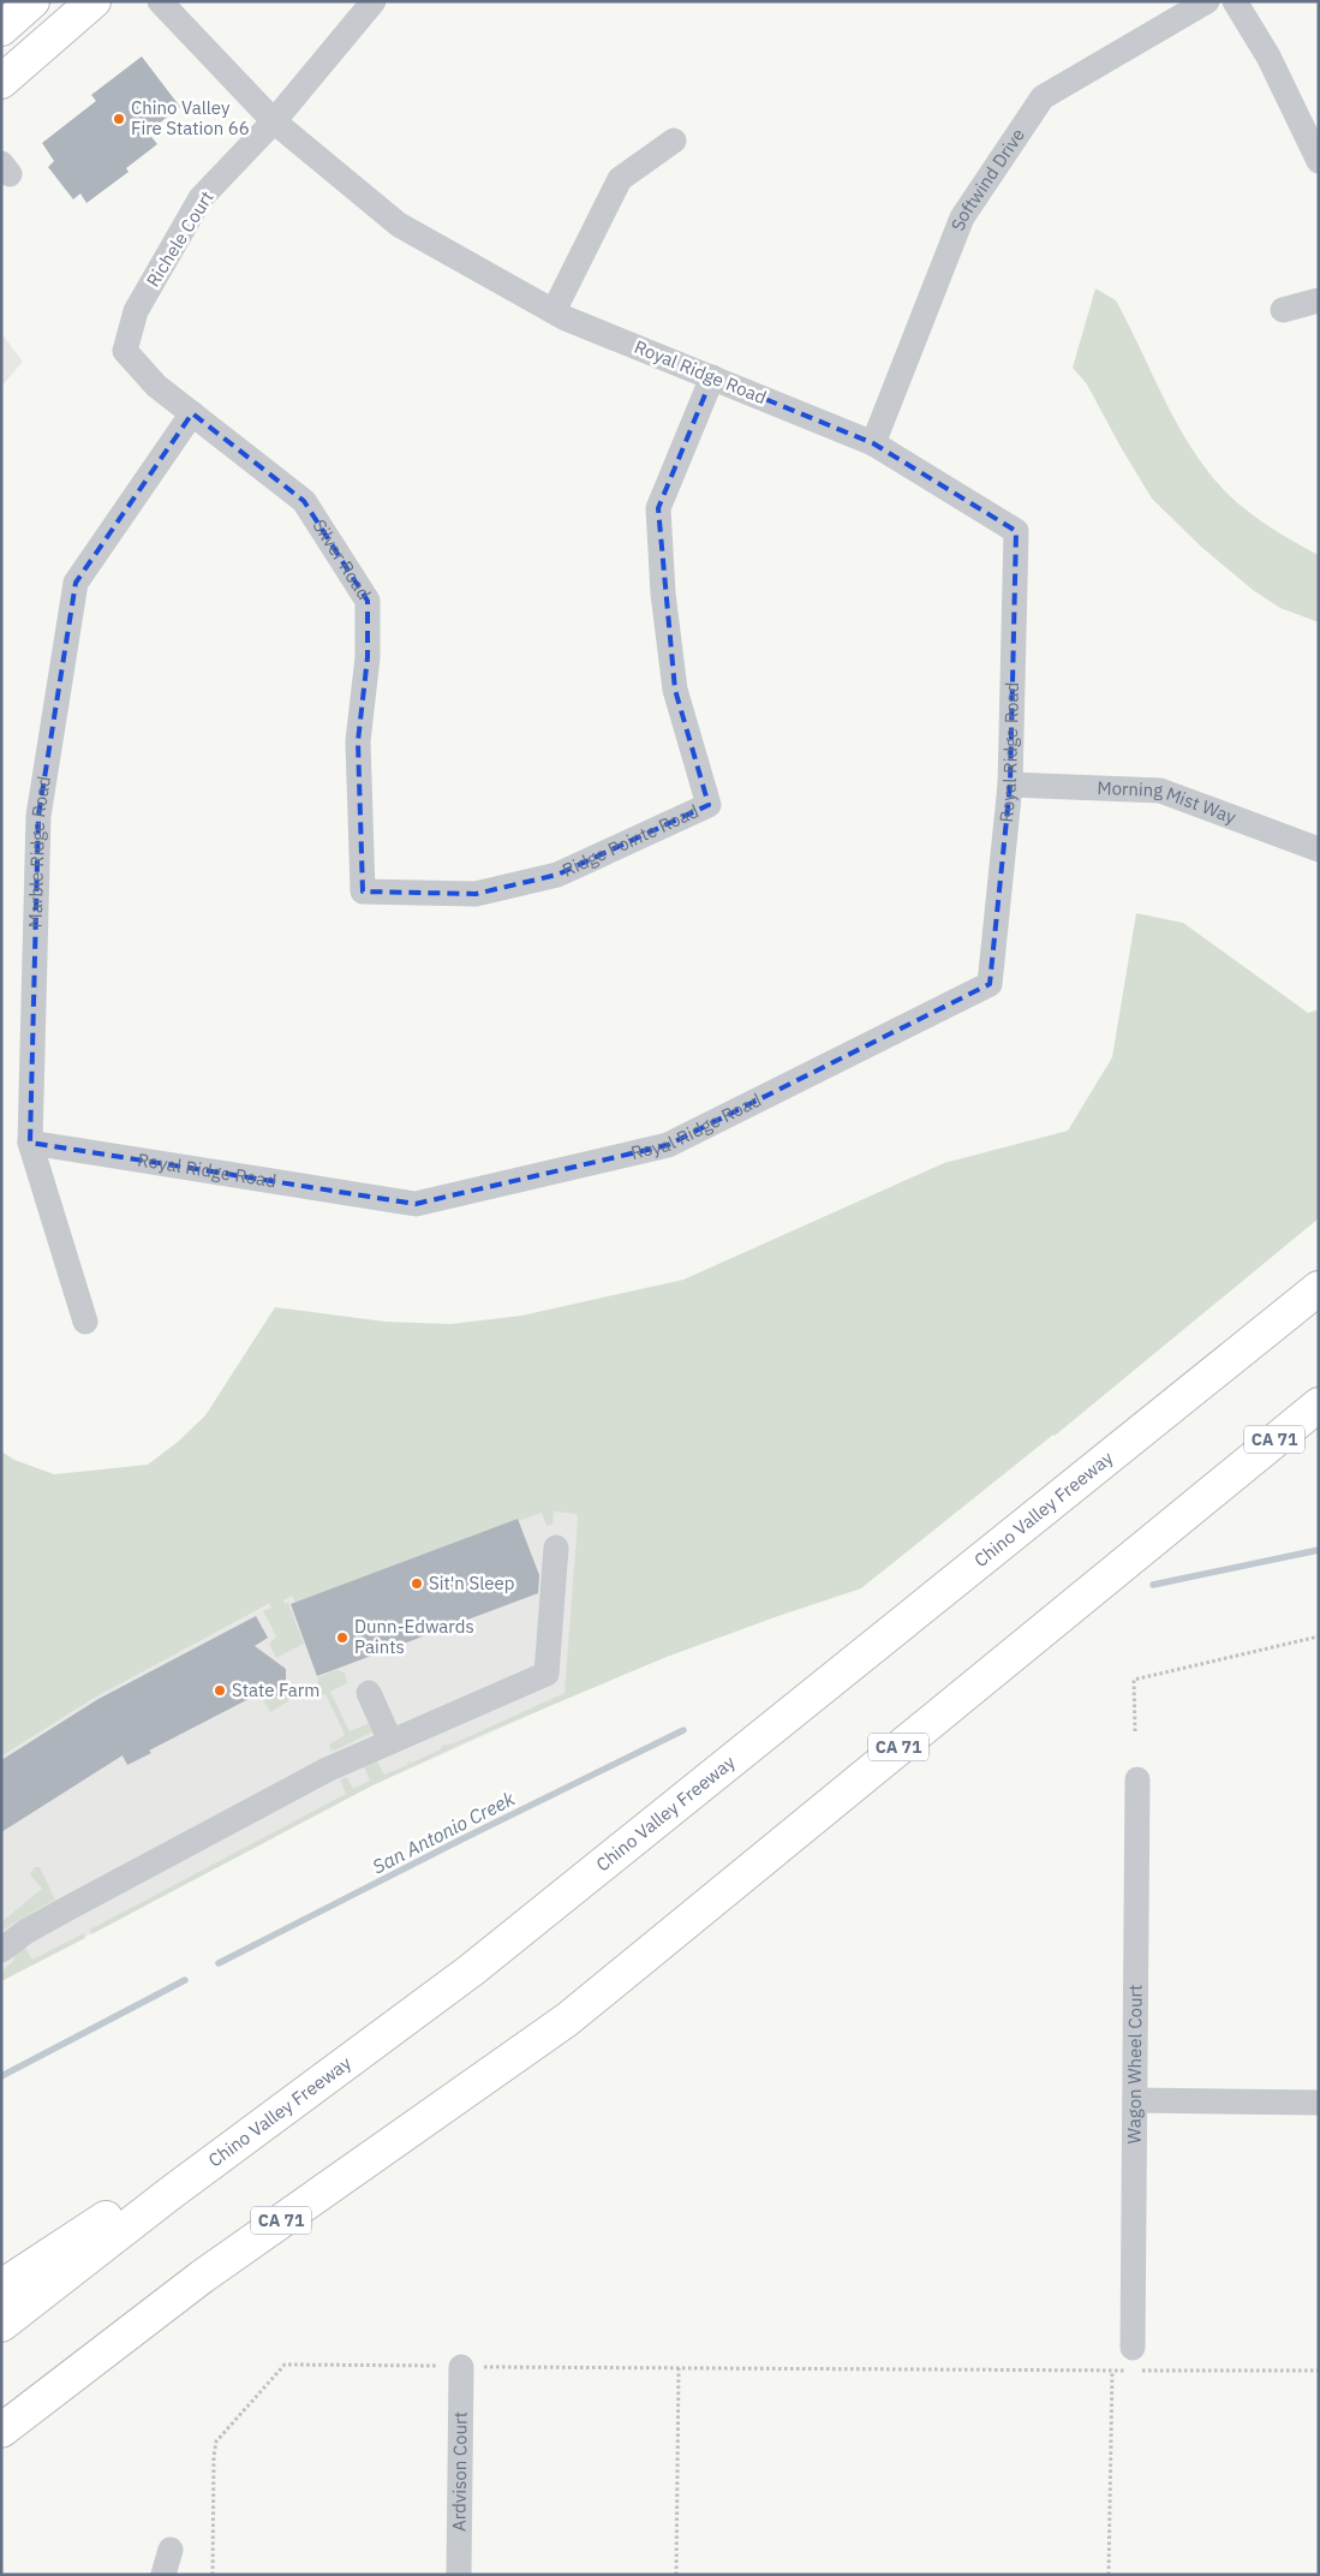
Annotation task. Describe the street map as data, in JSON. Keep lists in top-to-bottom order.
{
  "streets": {
    "main road": ["CA 71", "Chino Valley Freeway"],
    "street": [
      "Softwind Drive",
      "Richele Court",
      "Royal Ridge Road",
      "Silver Road",
      "Morning Mist Way",
      "Ridge Pointe Road",
      "Marble Ridge Road",
      "Wagon Wheel Court",
      "Ardvison Court"
    ]
  },
  "crossings": [
    ["Softwind Drive", "Royal Ridge Road"],
    ["Richele Court", "Royal Ridge Road"],
    ["Richele Court", "Silver Road"],
    ["Royal Ridge Road", "Morning Mist Way"],
    ["Royal Ridge Road", "Ridge Pointe Road"],
    ["Royal Ridge Road", "Marble Ridge Road"],
    ["Silver Road", "Ridge Pointe Road"],
    ["Silver Road", "Marble Ridge Road"]
  ],
  "water": ["San Antonio Creek"],
  "places": [
    "Chino Valley Fire Station 66",
    "Sit'n Sleep",
    "Dunn-Edwards Paints",
    "State Farm"
  ]
}
